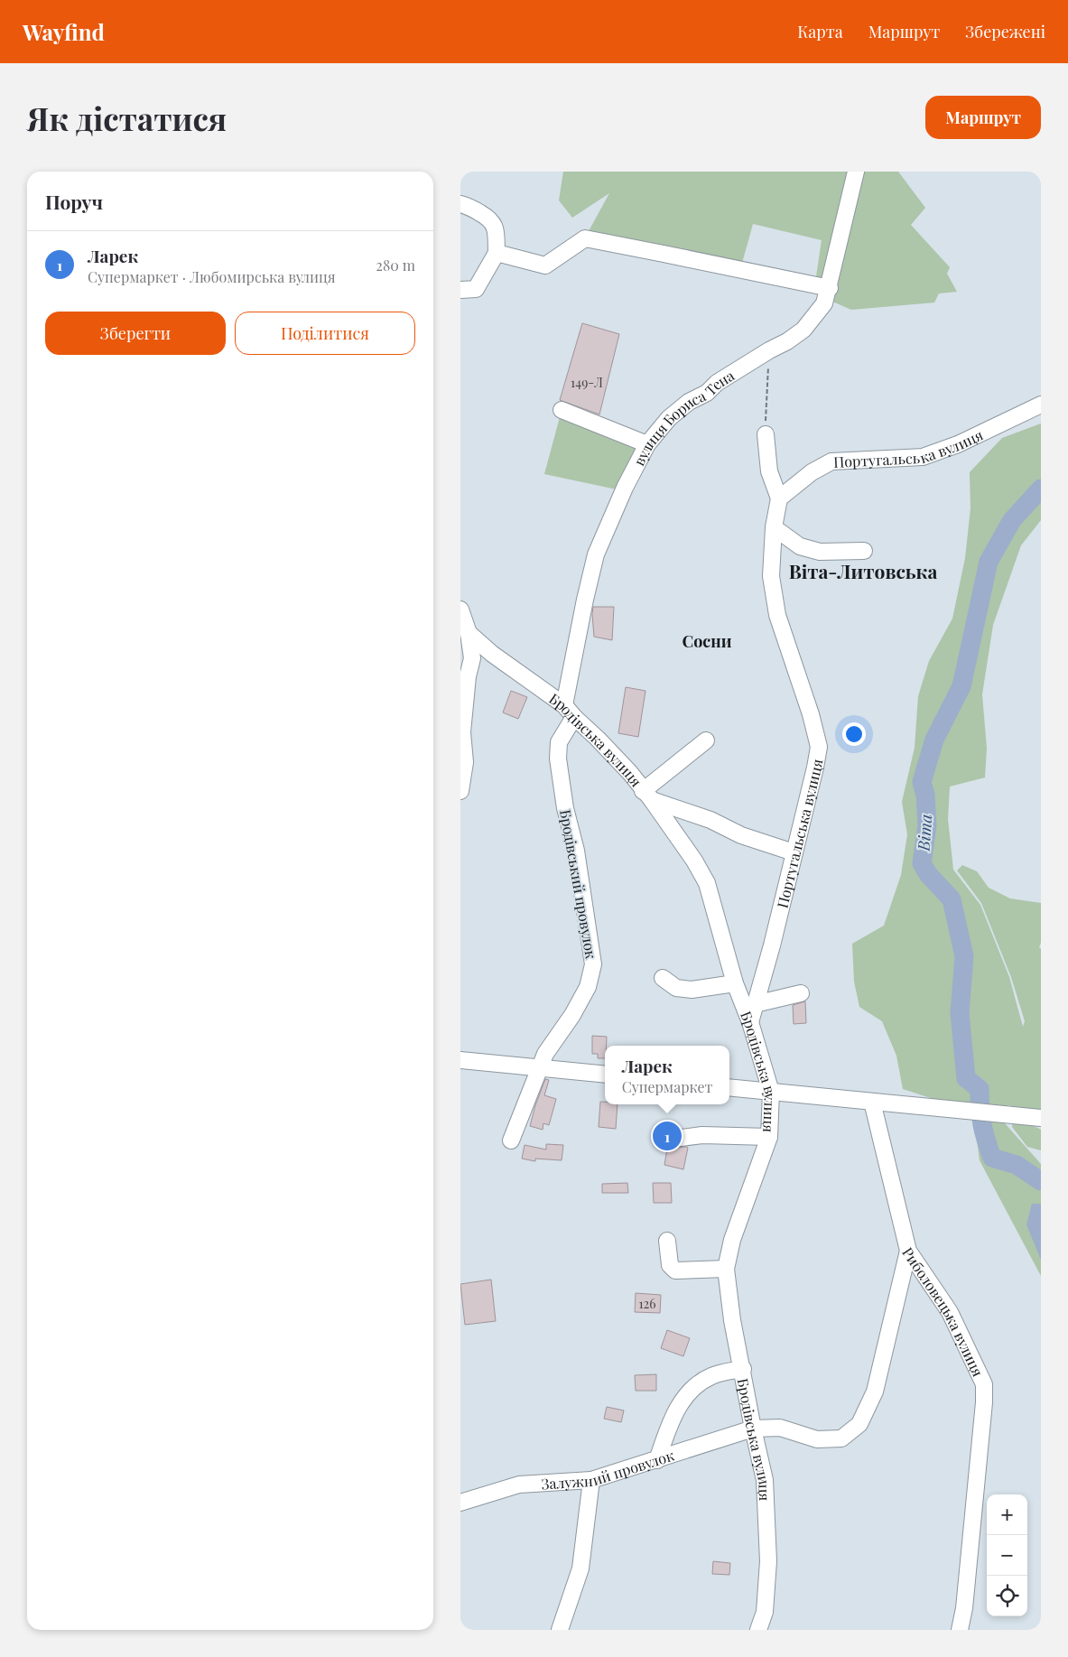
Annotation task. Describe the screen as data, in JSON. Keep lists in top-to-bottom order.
{
  "streets": {
    "street": [
      "вулиця Бориса Тена",
      "Португальська вулиця",
      "Бродівська вулиця",
      "Бродівський провулок",
      "Риболовецька вулиця",
      "Залужний провулок"
    ]
  },
  "crossings": [
    ["вулиця Бориса Тена", "Бродівська вулиця"],
    ["вулиця Бориса Тена", "Бродівський провулок"],
    ["Португальська вулиця", "Бродівська вулиця"],
    ["Бродівська вулиця", "Бродівський провулок"],
    ["Бродівська вулиця", "Залужний провулок"],
    ["Риболовецька вулиця", "Залужний провулок"]
  ],
  "districts": ["Віта-Литовська", "Сосни"],
  "water": ["Віта"],
  "house_numbers": ["149-Л", "126"],
  "page": {
    "header": "Wayfind",
    "nav": ["Карта", "Маршрут", "Збережені"],
    "buttons": [
      "Маршрут",
      ["Зберегти", "Поділитися"]
    ],
    "title": "Як дістатися",
    "heading": "Поруч",
    "list": [
      {
        "mark": "1",
        "name": "Ларек",
        "note": "Супермаркет · Любомирська вулиця",
        "value": "280 m"
      }
    ],
    "popup": ["Ларек", "Супермаркет"],
    "pins": "1",
    "map_buttons": ["+", "−"]
  }
}
